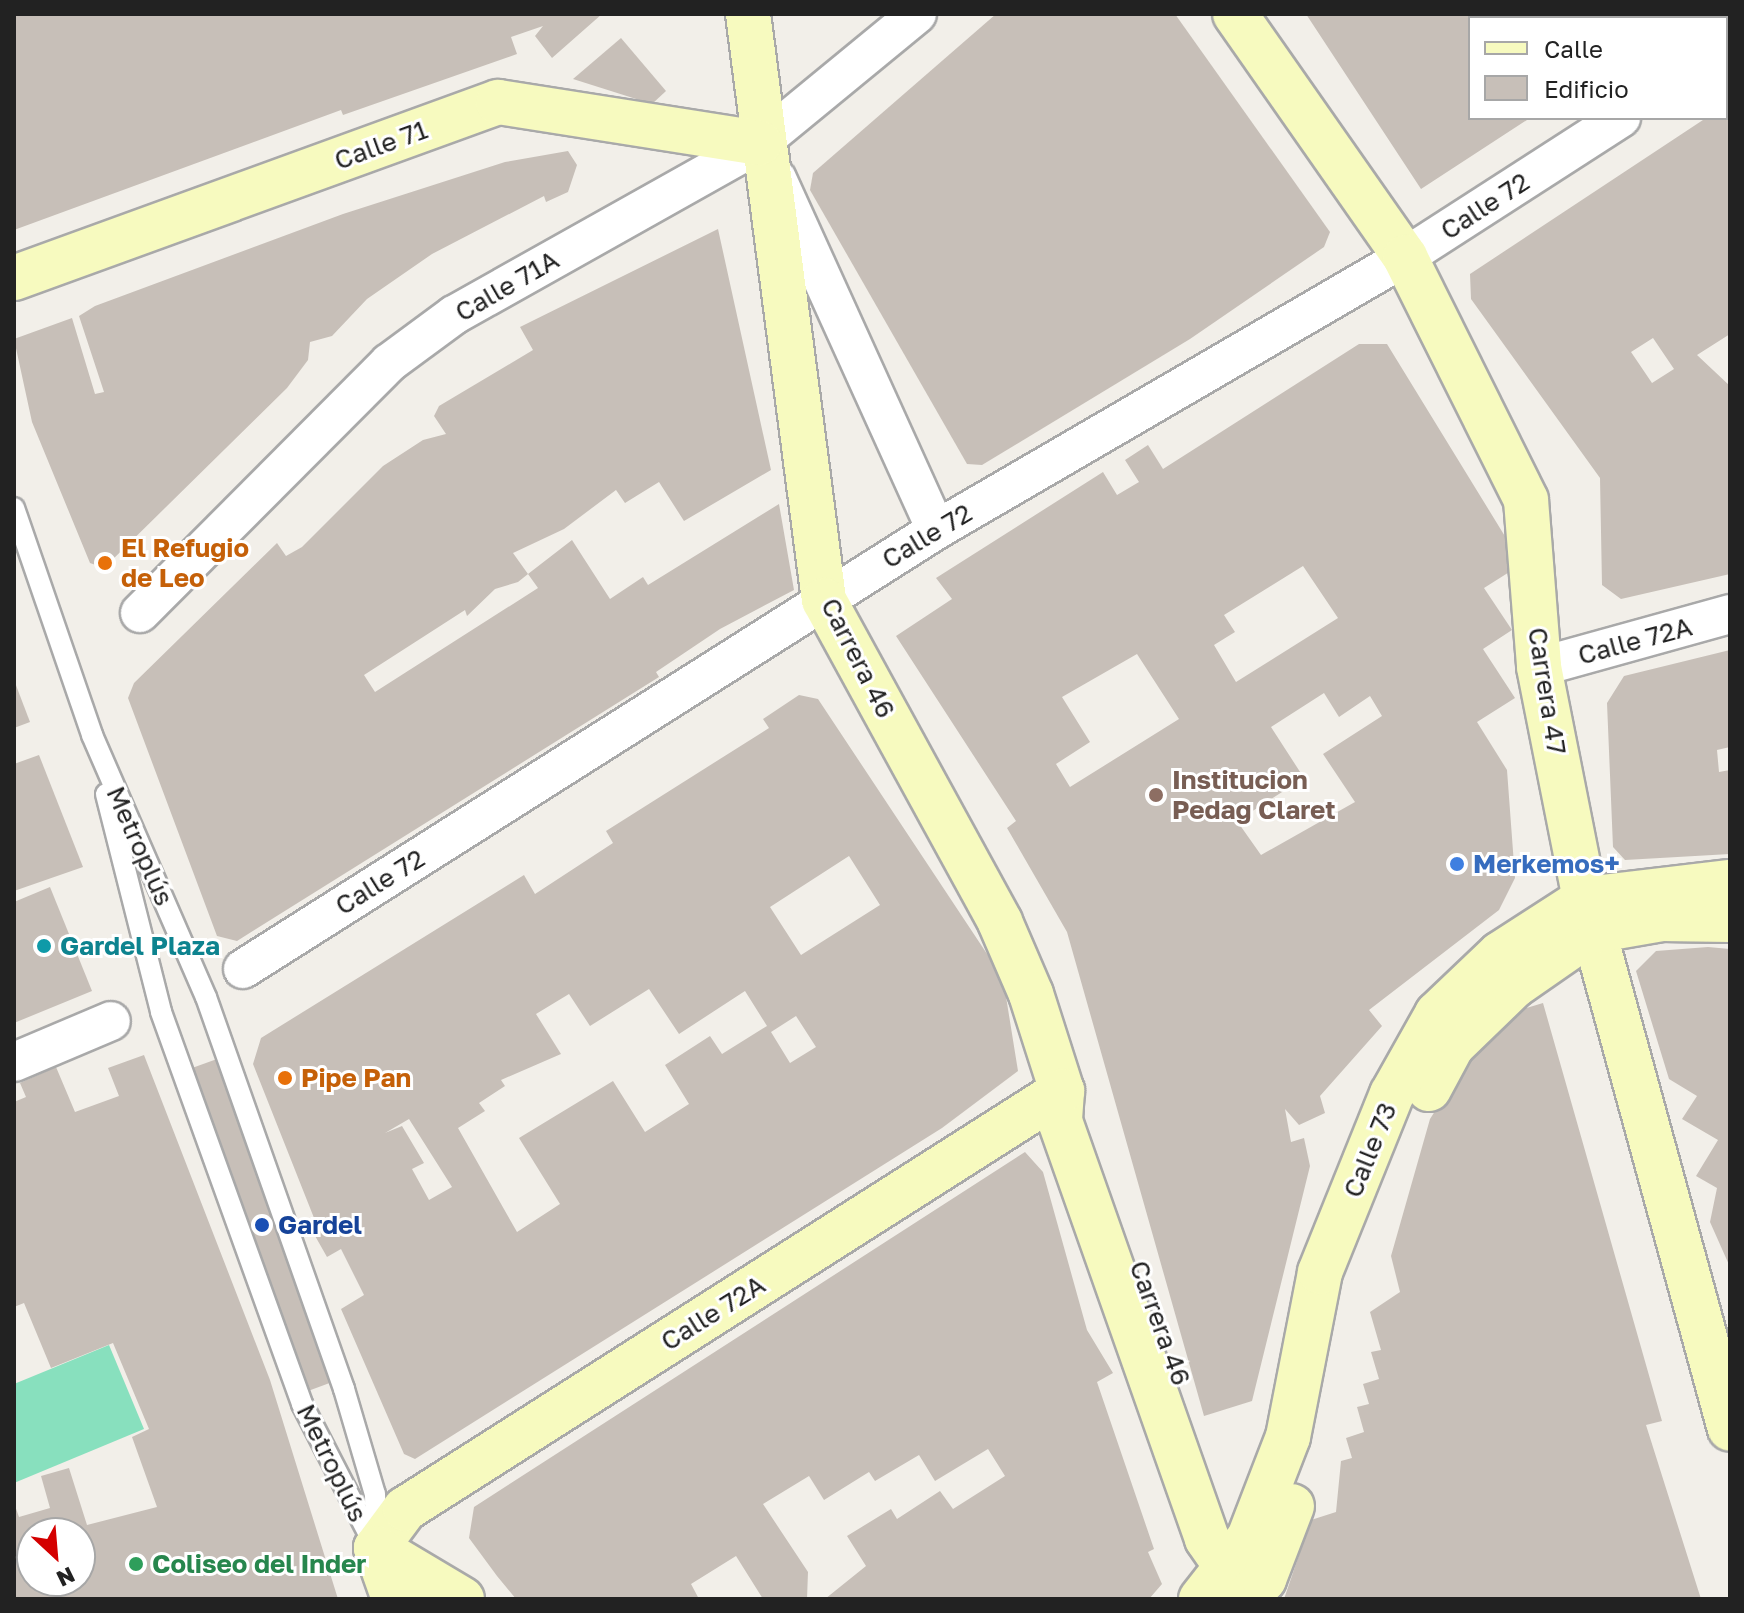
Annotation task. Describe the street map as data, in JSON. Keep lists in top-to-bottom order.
{
  "streets": {
    "street": [
      "Calle 71",
      "Calle 72",
      "Calle 71A",
      "Calle 72A",
      "Carrera 46",
      "Carrera 47",
      "Calle 73"
    ],
    "lane": ["Metroplús"]
  },
  "crossings": [
    ["Calle 71", "Calle 71A"],
    ["Calle 71", "Carrera 46"],
    ["Calle 72", "Carrera 46"],
    ["Calle 72", "Carrera 47"],
    ["Calle 71A", "Carrera 46"],
    ["Calle 72A", "Carrera 46"],
    ["Calle 72A", "Carrera 47"],
    ["Calle 72A", "Metroplús"],
    ["Carrera 46", "Calle 73"],
    ["Carrera 47", "Calle 73"]
  ],
  "places": [
    "El Refugio de Leo",
    "Institucion Pedag Claret",
    "Merkemos+",
    "Gardel Plaza",
    "Pipe Pan",
    "Gardel",
    "Coliseo del Inder"
  ],
  "legend": ["Calle", "Edificio"],
  "north": "bottom right"
}
